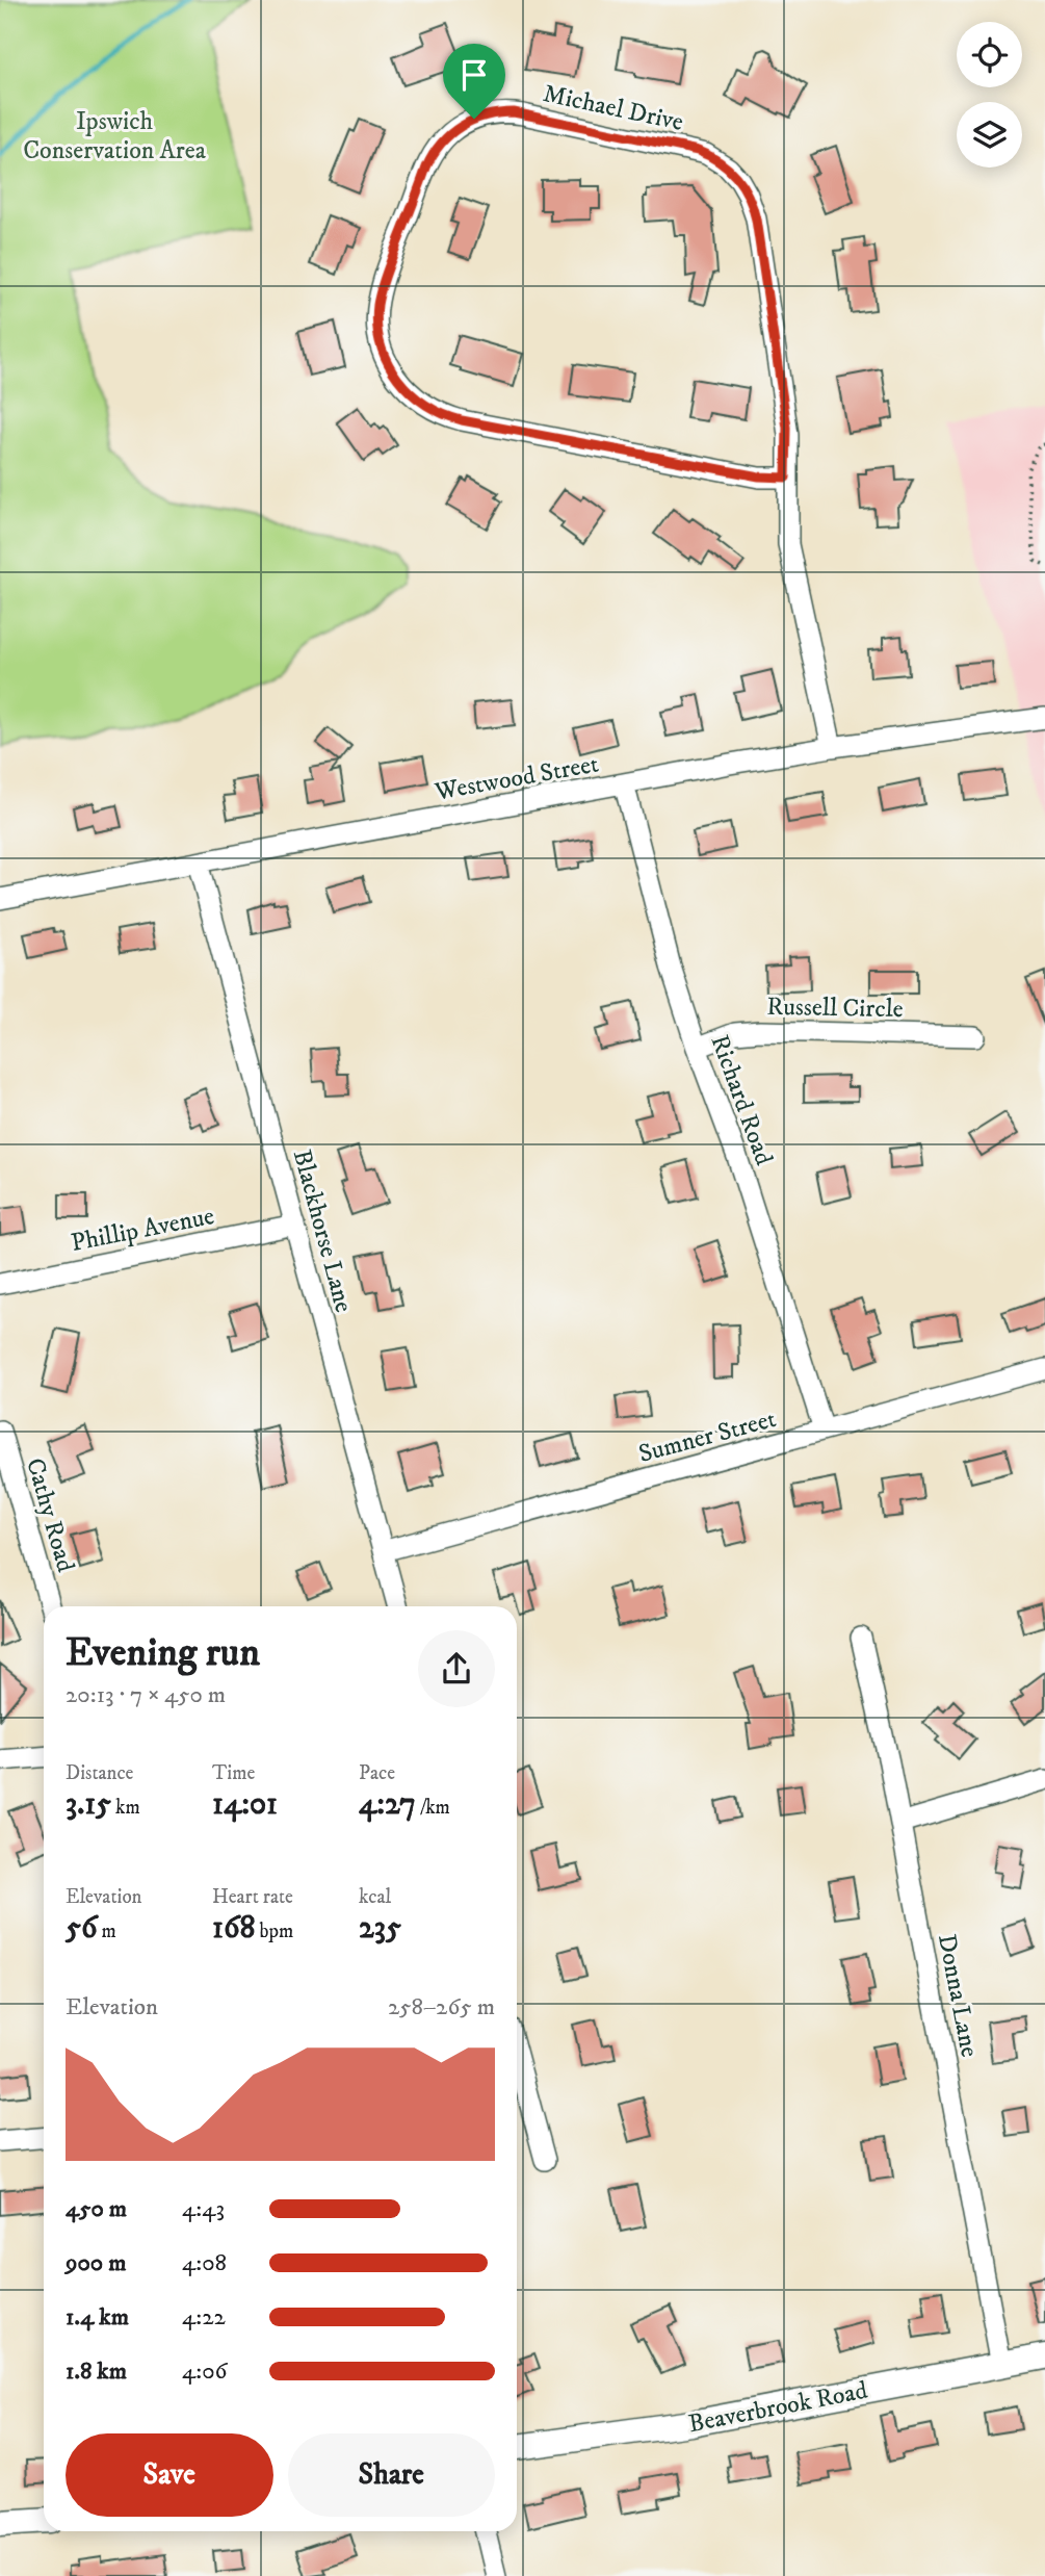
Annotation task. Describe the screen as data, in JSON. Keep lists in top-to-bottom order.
{
  "streets": {
    "street": [
      "Michael Drive",
      "Westwood Street",
      "Russell Circle",
      "Richard Road",
      "Phillip Avenue",
      "Blackhorse Lane",
      "Sumner Street",
      "Cathy Road",
      "Donna Lane",
      "Beaverbrook Road"
    ]
  },
  "crossings": [
    ["Michael Drive", "Westwood Street"],
    ["Westwood Street", "Richard Road"],
    ["Westwood Street", "Blackhorse Lane"],
    ["Russell Circle", "Richard Road"],
    ["Richard Road", "Sumner Street"],
    ["Phillip Avenue", "Blackhorse Lane"],
    ["Blackhorse Lane", "Sumner Street"],
    ["Donna Lane", "Beaverbrook Road"]
  ],
  "parks": ["Ipswich Conservation Area"],
  "page": {
    "heading": ["Evening run", "20:13 · 7 × 450 m"],
    "stats": [
      ["Distance", "3.15 km"],
      ["Time", "14:01"],
      ["Pace", "4:27 /km"],
      ["Elevation", "56 m"],
      ["Heart rate", "168 bpm"],
      ["kcal", "235"]
    ],
    "chart": ["Elevation", "258–265 m"],
    "list": [
      {
        "name": "450 m",
        "note": "4:43"
      },
      {
        "name": "900 m",
        "note": "4:08"
      },
      {
        "name": "1.4 km",
        "note": "4:22"
      },
      {
        "name": "1.8 km",
        "note": "4:06"
      }
    ],
    "buttons": ["Save", "Share"]
  }
}
